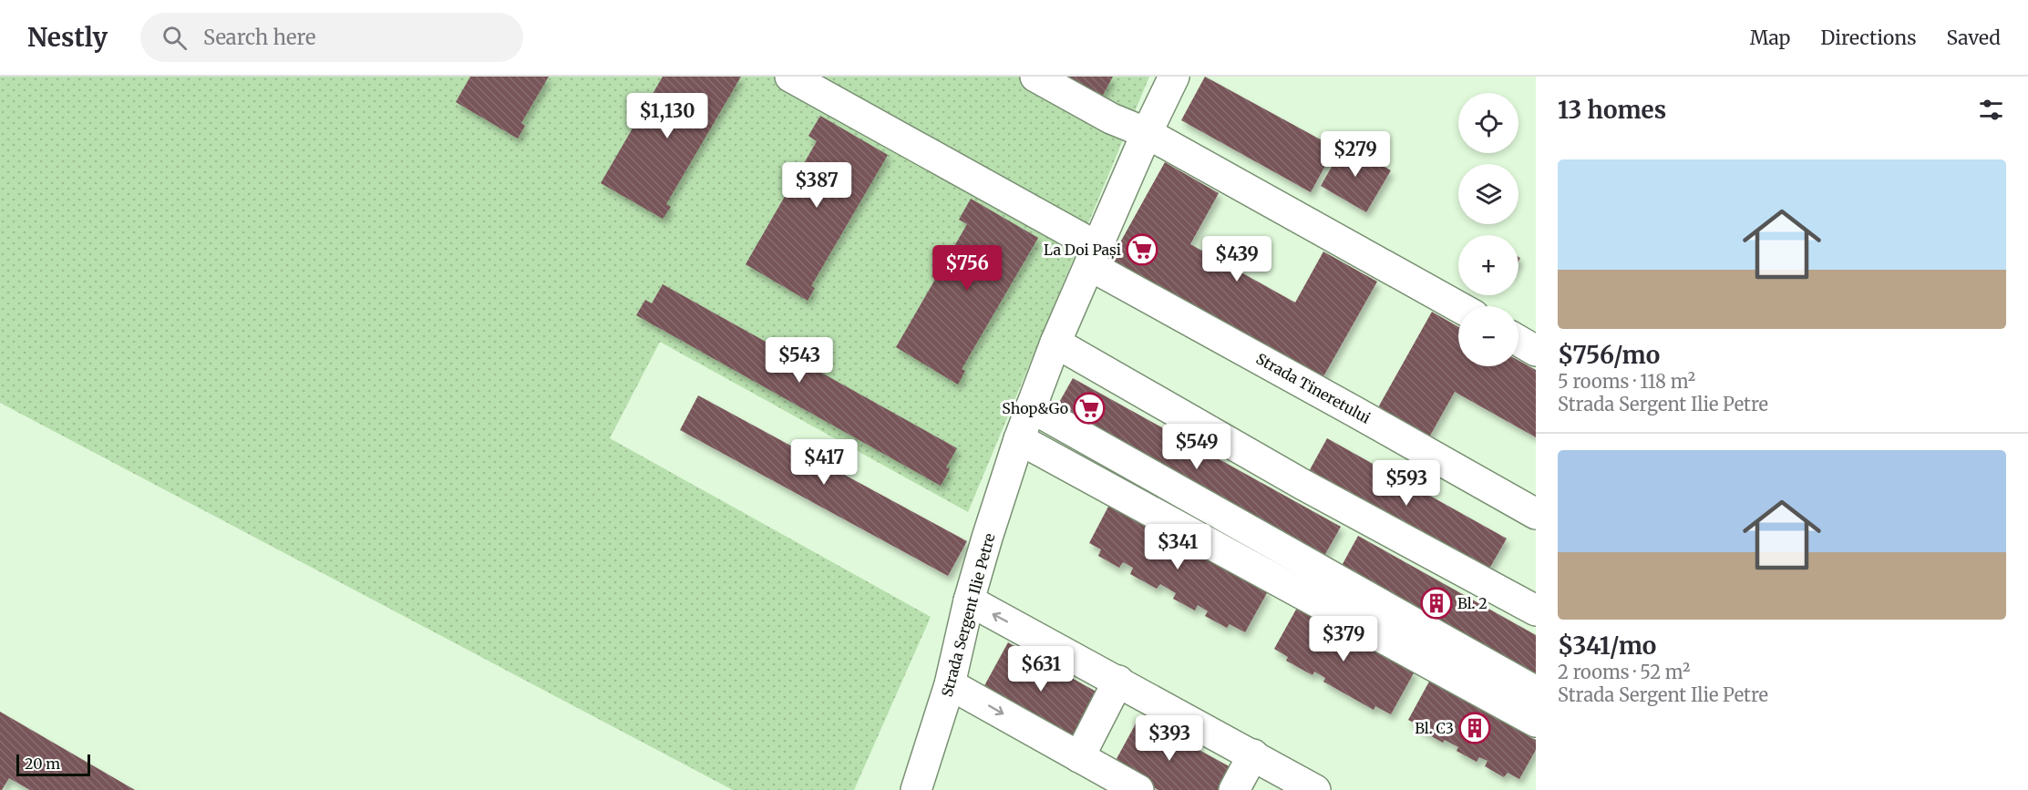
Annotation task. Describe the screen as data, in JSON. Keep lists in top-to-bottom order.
{
  "streets": {
    "street": ["Strada Tineretului", "Strada Sergent Ilie Petre"]
  },
  "crossings": [
    ["Strada Tineretului", "Strada Sergent Ilie Petre"]
  ],
  "places": {
    "supermarket": ["La Doi Pași", "Shop&Go"],
    "building": ["Bl. 2", "Bl. C3"]
  },
  "scale_bar": "20 m",
  "page": {
    "header": "Nestly",
    "search": "Search here",
    "nav": ["Map", "Directions", "Saved"],
    "heading": "13 homes",
    "map_buttons": ["+", "−"],
    "price": [
      "$1,130",
      "$279",
      "$387",
      "$439",
      "$756",
      "$543",
      "$549",
      "$417",
      "$593",
      "$341",
      "$379",
      "$631",
      "$393"
    ],
    "list": [
      {
        "name": "$756/mo",
        "note": "5 rooms · 118 m² · Strada Sergent Ilie Petre"
      },
      {
        "name": "$341/mo",
        "note": "2 rooms · 52 m² · Strada Sergent Ilie Petre"
      }
    ],
    "scale": "20 m"
  }
}
